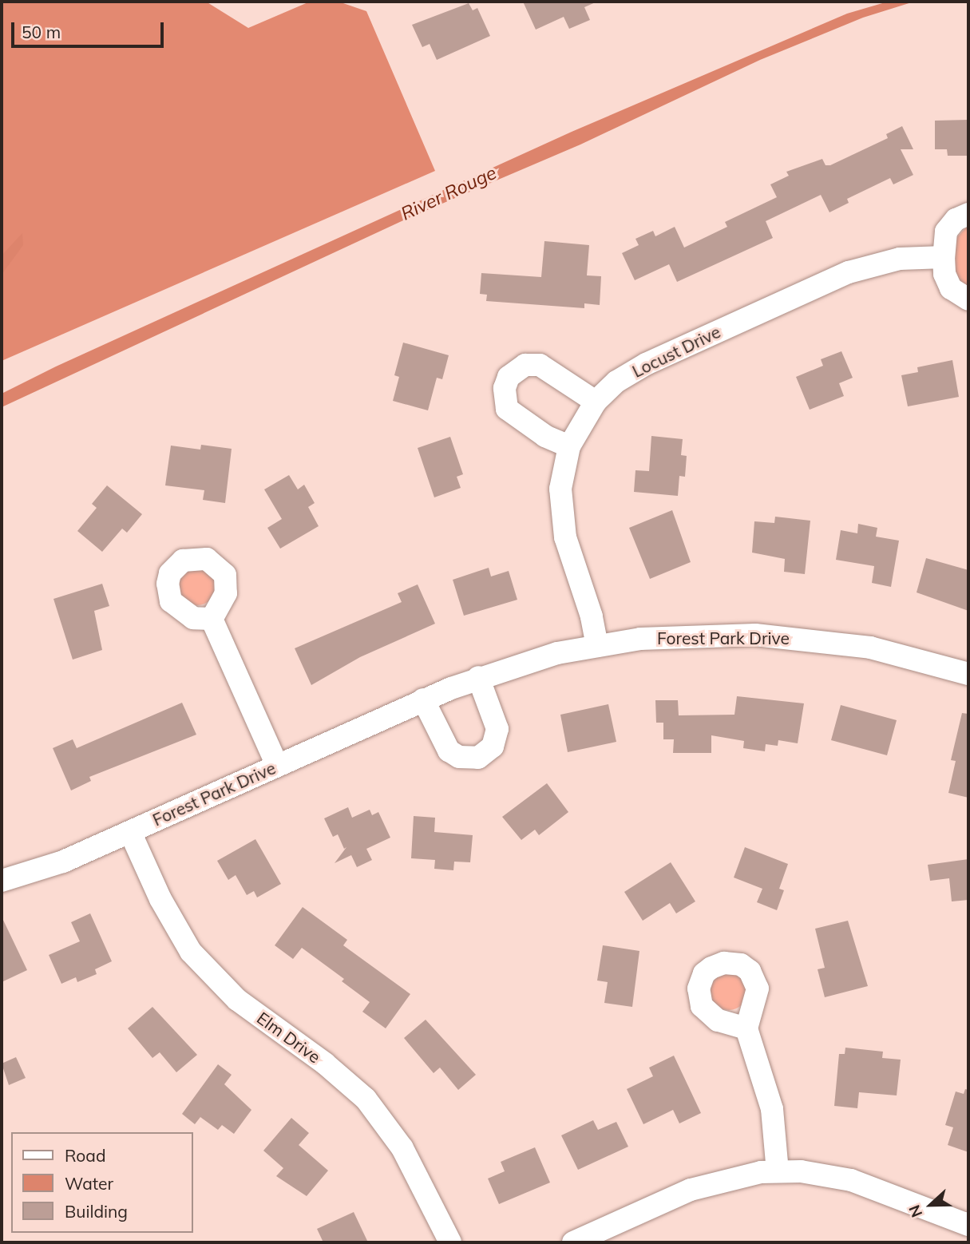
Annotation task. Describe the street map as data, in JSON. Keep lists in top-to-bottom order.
{
  "streets": {
    "street": ["Locust Drive", "Forest Park Drive", "Elm Drive"]
  },
  "crossings": [
    ["Locust Drive", "Forest Park Drive"],
    ["Forest Park Drive", "Elm Drive"]
  ],
  "water": ["River Rouge"],
  "legend": ["Road", "Water", "Building"],
  "scale_bar": "50 m",
  "north": "left"
}
